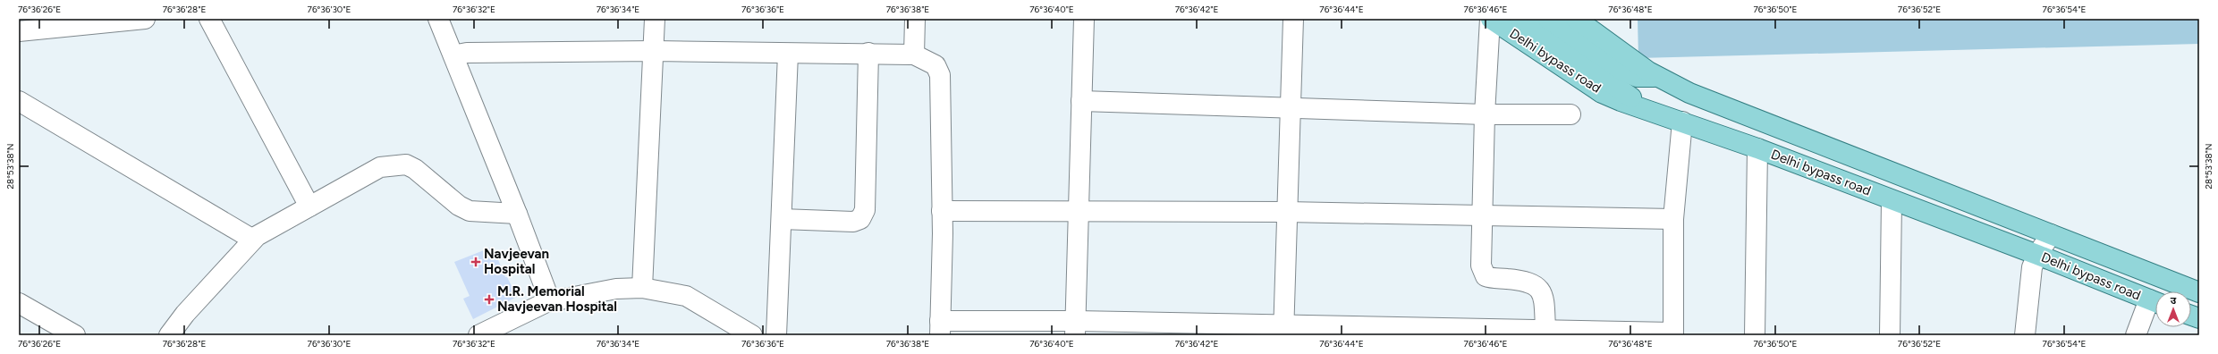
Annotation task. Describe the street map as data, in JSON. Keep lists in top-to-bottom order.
{
  "streets": {
    "main road": ["Delhi bypass road"]
  },
  "places": {
    "health": ["Navjeevan Hospital", "M.R. Memorial Navjeevan Hospital"]
  },
  "north": "top",
  "coordinates": [
    "76°36'26\"E",
    "76°36'28\"E",
    "76°36'30\"E",
    "76°36'32\"E",
    "76°36'34\"E",
    "76°36'36\"E",
    "76°36'38\"E",
    "76°36'40\"E",
    "76°36'42\"E",
    "76°36'44\"E",
    "76°36'46\"E",
    "76°36'48\"E",
    "76°36'50\"E",
    "76°36'52\"E",
    "76°36'54\"E",
    "28°53'38\"N"
  ]
}
